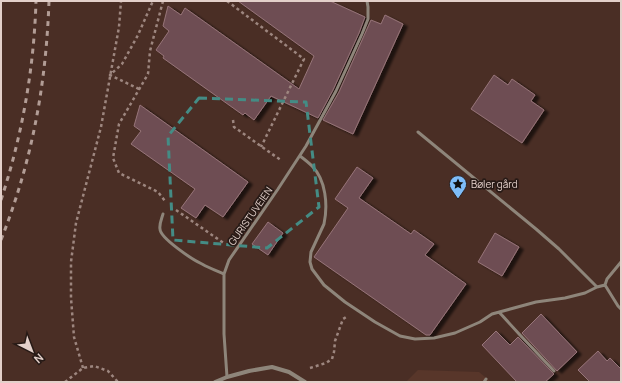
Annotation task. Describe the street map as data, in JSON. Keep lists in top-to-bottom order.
{
  "streets": {
    "lane": ["GURISTUVEIEN"]
  },
  "places": {
    "place": ["Bøler gård"]
  },
  "north": "bottom right"
}
